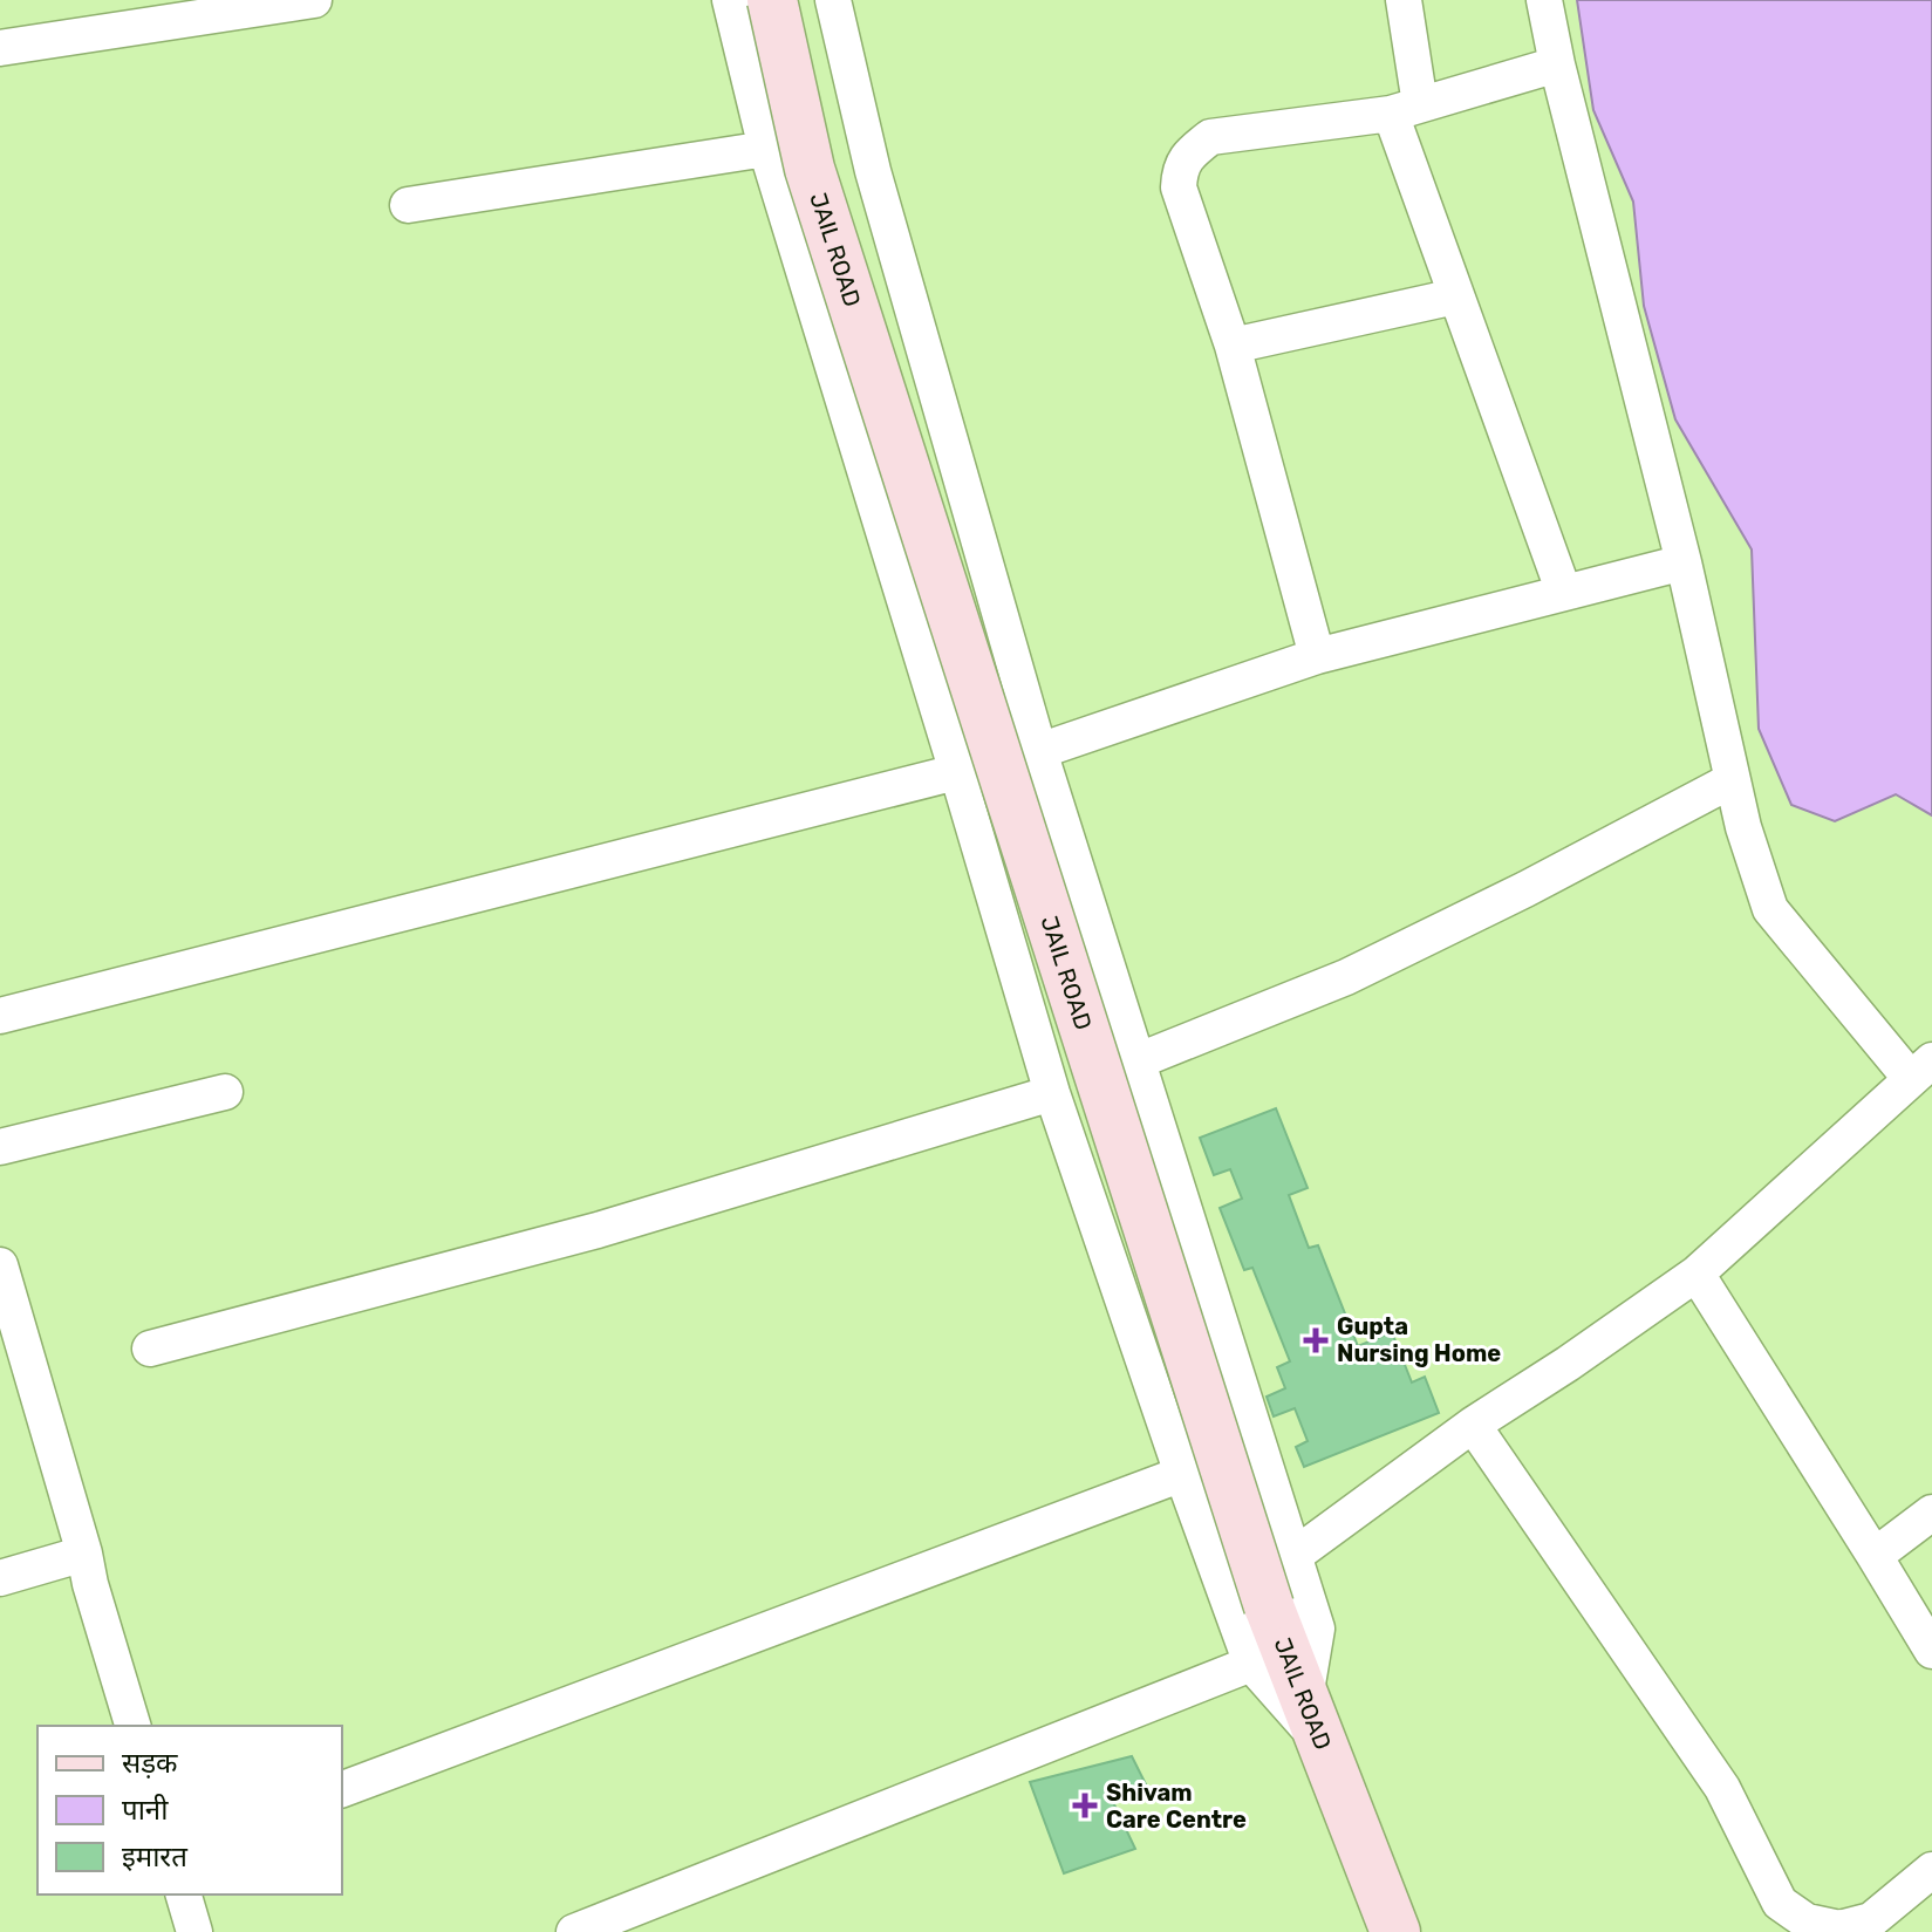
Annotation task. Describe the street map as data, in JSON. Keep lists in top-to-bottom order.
{
  "streets": {
    "street": ["JAIL ROAD"]
  },
  "places": {
    "health": ["Gupta Nursing Home", "Shivam Care Centre"]
  },
  "legend": ["सड़क", "पानी", "इमारत"]
}
